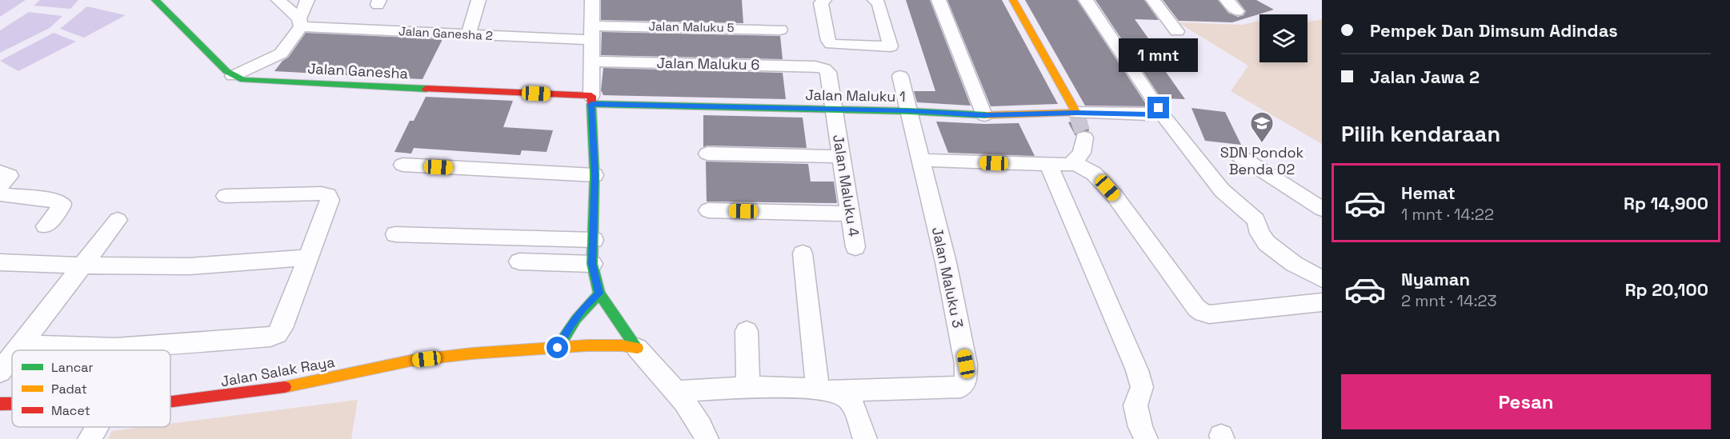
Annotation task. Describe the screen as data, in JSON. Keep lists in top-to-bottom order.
{
  "streets": {
    "street": [
      "Jalan Maluku 5",
      "Jalan Ganesha 2",
      "Jalan Maluku 6",
      "Jalan Ganesha",
      "Jalan Maluku 1",
      "Jalan Maluku 4",
      "Jalan Maluku 3",
      "Jalan Salak Raya"
    ]
  },
  "crossings": [
    ["Jalan Maluku 5", "Jalan Ganesha 2"],
    ["Jalan Maluku 6", "Jalan Maluku 4"],
    ["Jalan Ganesha", "Jalan Maluku 1"],
    ["Jalan Maluku 1", "Jalan Maluku 4"],
    ["Jalan Maluku 1", "Jalan Maluku 3"]
  ],
  "places": {
    "school or university": ["SDN Pondok Benda 02"]
  },
  "legend": ["Lancar", "Padat", "Macet"],
  "page": {
    "banner": ["Pempek Dan Dimsum Adindas", "Jalan Jawa 2"],
    "bubble": "1 mnt",
    "heading": "Pilih kendaraan",
    "list": [
      {
        "name": "Hemat",
        "note": "1 mnt · 14:22",
        "value": "Rp 14,900"
      },
      {
        "name": "Nyaman",
        "note": "2 mnt · 14:23",
        "value": "Rp 20,100"
      }
    ],
    "buttons": "Pesan"
  }
}
